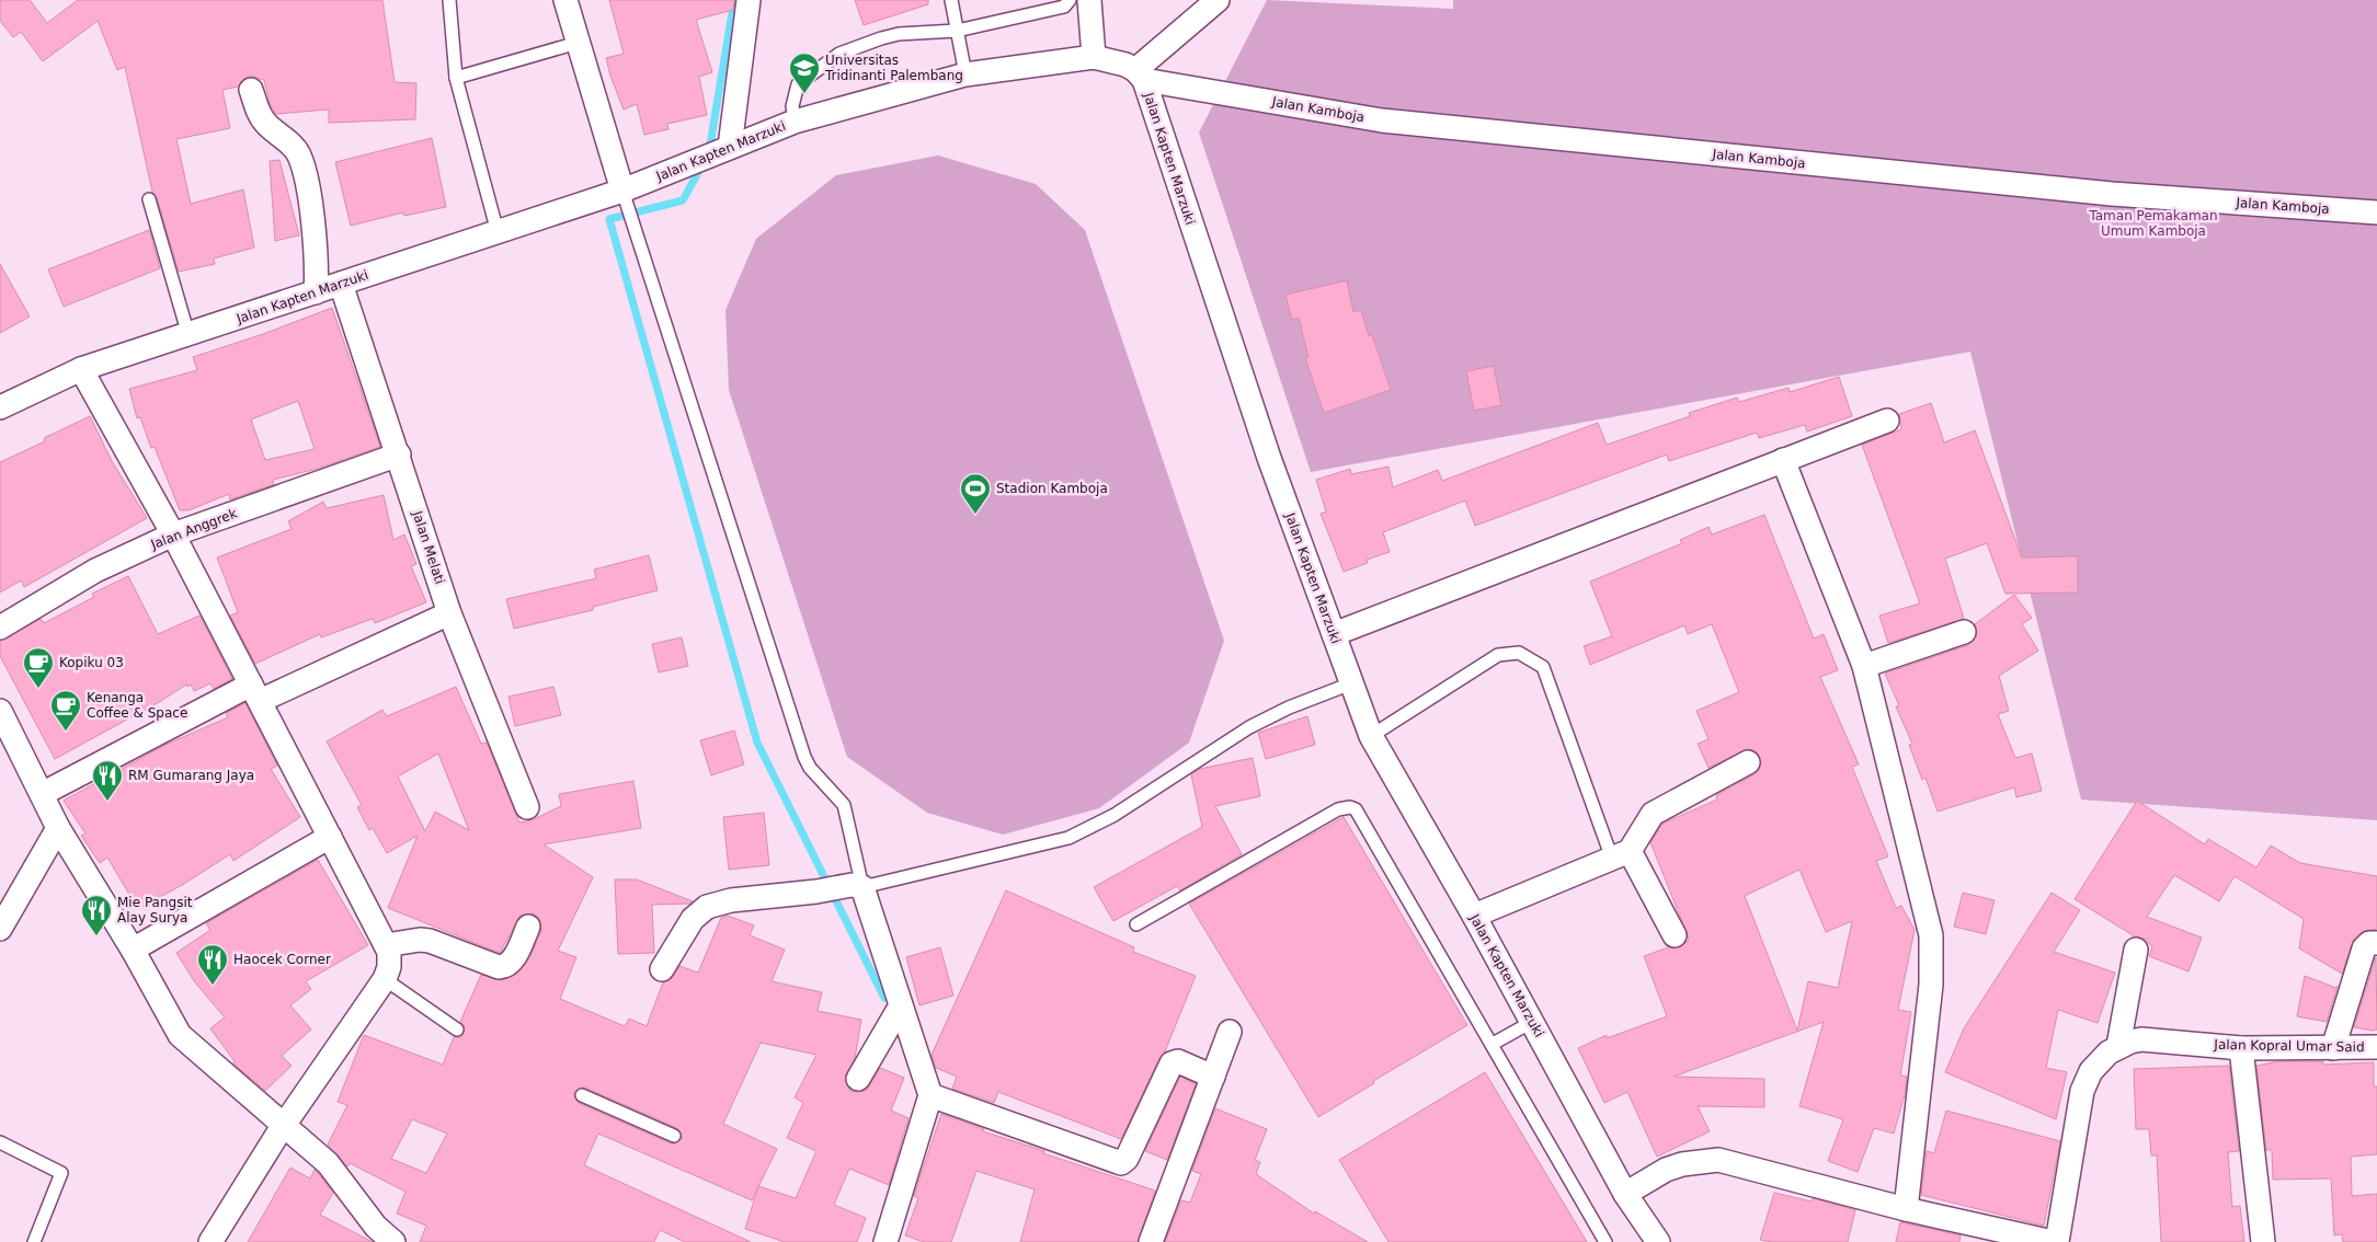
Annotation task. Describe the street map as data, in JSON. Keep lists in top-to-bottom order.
{
  "streets": {
    "street": [
      "Jalan Kamboja",
      "Jalan Kapten Marzuki",
      "Jalan Anggrek",
      "Jalan Melati",
      "Jalan Kopral Umar Said"
    ]
  },
  "crossings": [
    ["Jalan Kamboja", "Jalan Kapten Marzuki"],
    ["Jalan Kapten Marzuki", "Jalan Melati"],
    ["Jalan Anggrek", "Jalan Melati"]
  ],
  "parks": ["Taman Pemakaman Umum Kamboja"],
  "places": {
    "school or university": ["Universitas Tridinanti Palembang"],
    "sports": ["Stadion Kamboja"],
    "cafe": ["Kopiku 03", "Kenanga Coffee & Space"],
    "restaurant": ["RM Gumarang Jaya", "Mie Pangsit Alay Surya", "Haocek Corner"]
  }
}
